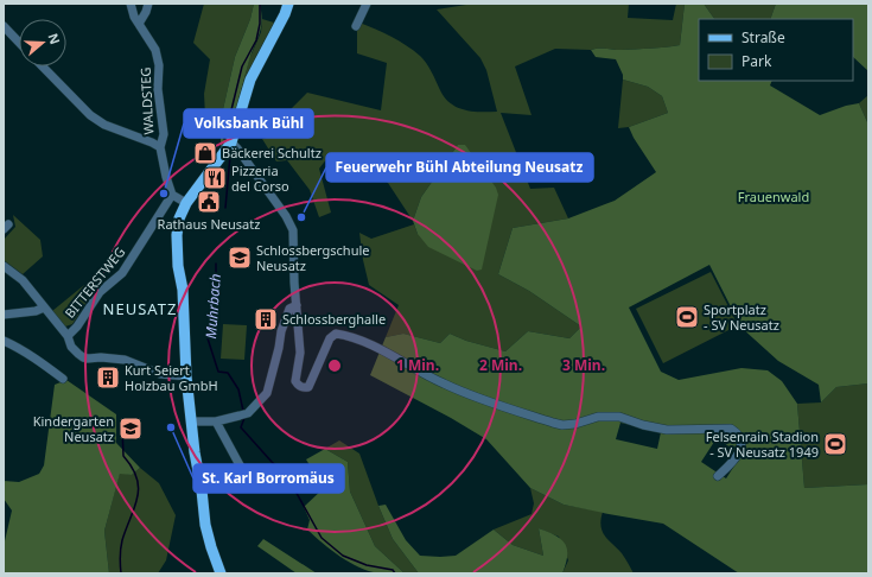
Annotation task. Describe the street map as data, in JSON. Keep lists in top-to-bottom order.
{
  "streets": {
    "street": ["WALDSTEG", "BITTERSTWEG"]
  },
  "crossings": [
    ["WALDSTEG", "BITTERSTWEG"]
  ],
  "districts": ["NEUSATZ"],
  "water": ["Muhrbach"],
  "parks": ["Frauenwald"],
  "places": {
    "shop": ["Bäckerei Schultz"],
    "restaurant": ["Pizzeria del Corso"],
    "other": ["Volksbank Bühl", "Feuerwehr Bühl Abteilung Neusatz", "St. Karl Borromäus"],
    "public building": ["Rathaus Neusatz"],
    "school or university": ["Schlossbergschule Neusatz", "Kindergarten Neusatz"],
    "sports": ["Sportplatz - SV Neusatz", "Felsenrain Stadion - SV Neusatz 1949"],
    "building": ["Schlossberghalle", "Kurt Seiert Holzbau GmbH"]
  },
  "legend": ["Straße", "Park"],
  "north": "right",
  "rings": ["1 Min.", "2 Min.", "3 Min."]
}
